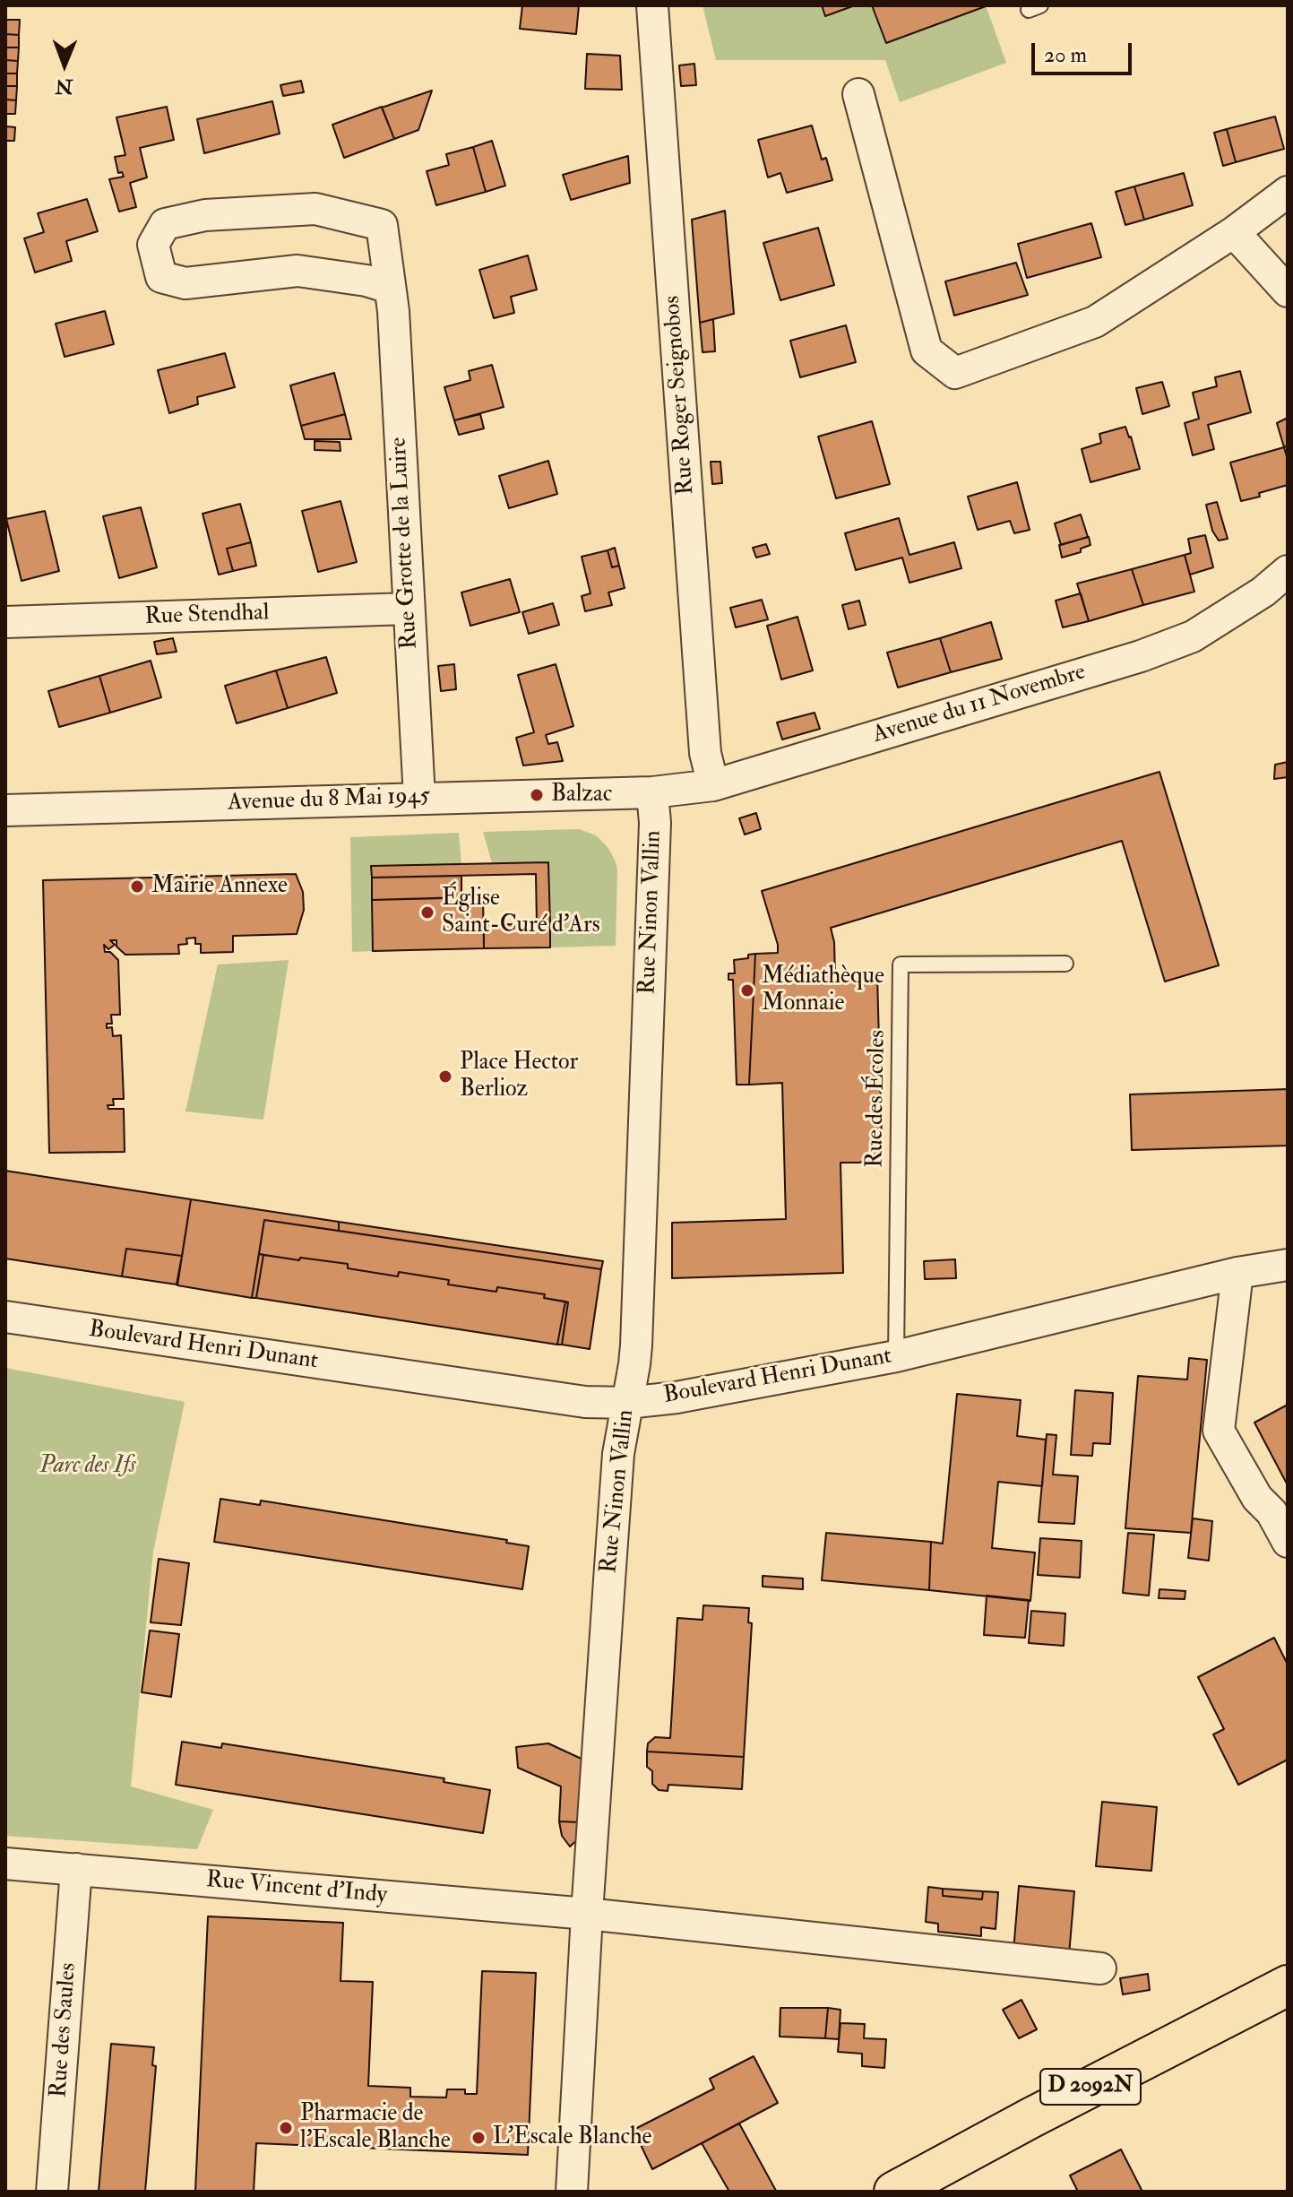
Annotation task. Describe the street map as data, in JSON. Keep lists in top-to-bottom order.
{
  "streets": {
    "main road": ["D 2092N"],
    "street": [
      "Rue Roger Seignobos",
      "Rue Grotte de la Luire",
      "Rue Stendhal",
      "Avenue du 11 Novembre",
      "Avenue du 8 Mai 1945",
      "Rue Ninon Vallin",
      "Boulevard Henri Dunant",
      "Rue Vincent d'Indy",
      "Rue des Saules"
    ],
    "lane": ["Rue des Écoles"]
  },
  "crossings": [
    ["Rue Roger Seignobos", "Avenue du 11 Novembre"],
    ["Rue Grotte de la Luire", "Rue Stendhal"],
    ["Rue Grotte de la Luire", "Avenue du 8 Mai 1945"],
    ["Avenue du 11 Novembre", "Avenue du 8 Mai 1945"],
    ["Avenue du 11 Novembre", "Rue Ninon Vallin"],
    ["Avenue du 8 Mai 1945", "Rue Ninon Vallin"],
    ["Rue Ninon Vallin", "Boulevard Henri Dunant"],
    ["Rue Ninon Vallin", "Rue Vincent d'Indy"],
    ["Rue des Écoles", "Boulevard Henri Dunant"],
    ["Rue Vincent d'Indy", "Rue des Saules"]
  ],
  "parks": ["Parc des Ifs"],
  "places": [
    "Balzac",
    "Mairie Annexe",
    "Église Saint-Curé d'Ars",
    "Médiathèque Monnaie",
    "Place Hector Berlioz",
    "Pharmacie de l'Escale Blanche",
    "L'Escale Blanche"
  ],
  "scale_bar": "20 m",
  "north": "bottom"
}
